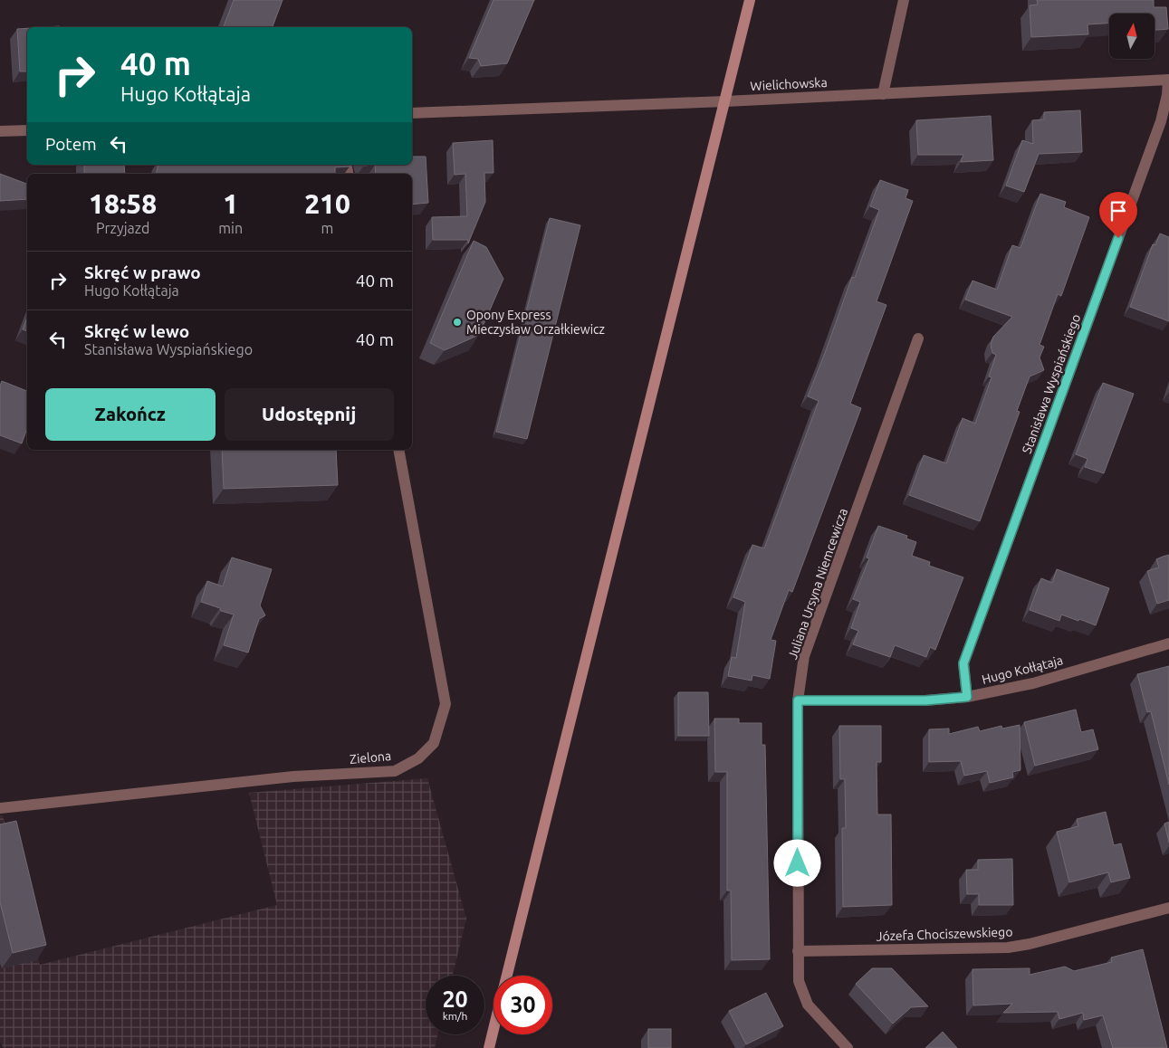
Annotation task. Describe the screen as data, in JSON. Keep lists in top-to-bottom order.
{
  "streets": {
    "street": [
      "Wielichowska",
      "Stanisława Wyspiańskiego",
      "Juliana Ursyna Niemcewicza",
      "Hugo Kołłątaja",
      "Zielona",
      "Józefa Chociszewskiego"
    ]
  },
  "crossings": [
    ["Wielichowska", "Stanisława Wyspiańskiego"],
    ["Stanisława Wyspiańskiego", "Hugo Kołłątaja"],
    ["Juliana Ursyna Niemcewicza", "Hugo Kołłątaja"],
    ["Juliana Ursyna Niemcewicza", "Józefa Chociszewskiego"]
  ],
  "places": ["Opony Express Mieczysław Orzałkiewicz"],
  "north": "top",
  "page": {
    "turn": ["40 m", "Hugo Kołłątaja"],
    "then": "Potem",
    "eta": [
      "18:58",
      "Przyjazd",
      "1",
      "min",
      "210",
      "m"
    ],
    "list": [
      {
        "name": "Skręć w prawo",
        "note": "Hugo Kołłątaja",
        "value": "40 m"
      },
      {
        "name": "Skręć w lewo",
        "note": "Stanisława Wyspiańskiego",
        "value": "40 m"
      }
    ],
    "buttons": ["Zakończ", "Udostępnij"],
    "speed": "20 km/h",
    "limit": "30"
  }
}
